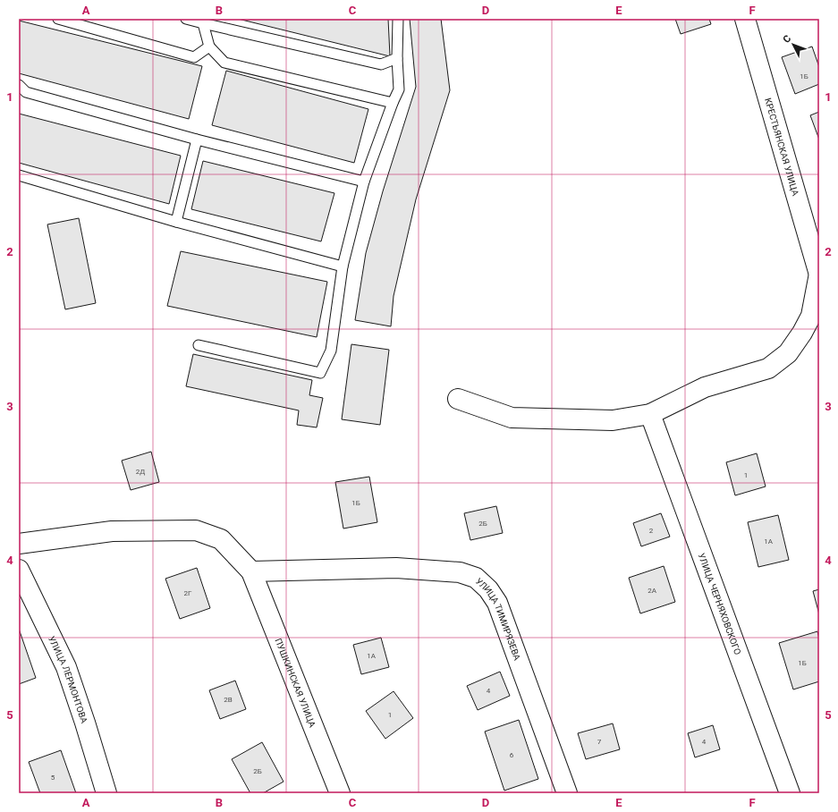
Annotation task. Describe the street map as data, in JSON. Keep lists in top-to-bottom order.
{
  "streets": {
    "street": [
      "КРЕСТЬЯНСКАЯ УЛИЦА",
      "УЛИЦА ЧЕРНЯХОВСКОГО",
      "УЛИЦА ТИМИРЯЗЕВА",
      "УЛИЦА ЛЕРМОНТОВА",
      "ПУШКИНСКАЯ УЛИЦА"
    ]
  },
  "crossings": [
    ["УЛИЦА ТИМИРЯЗЕВА", "ПУШКИНСКАЯ УЛИЦА"]
  ],
  "house_numbers": [
    "1Б",
    "2Д",
    "1",
    "1Б",
    "2Б",
    "2",
    "1А",
    "2А",
    "2Г",
    "1А",
    "1Б",
    "4",
    "2В",
    "1",
    "7",
    "4",
    "6",
    "2Б",
    "5"
  ],
  "north": "top left",
  "grid": {
    "columns": [
      "A",
      "B",
      "C",
      "D",
      "E",
      "F"
    ],
    "rows": [
      "1",
      "2",
      "3",
      "4",
      "5"
    ]
  }
}
